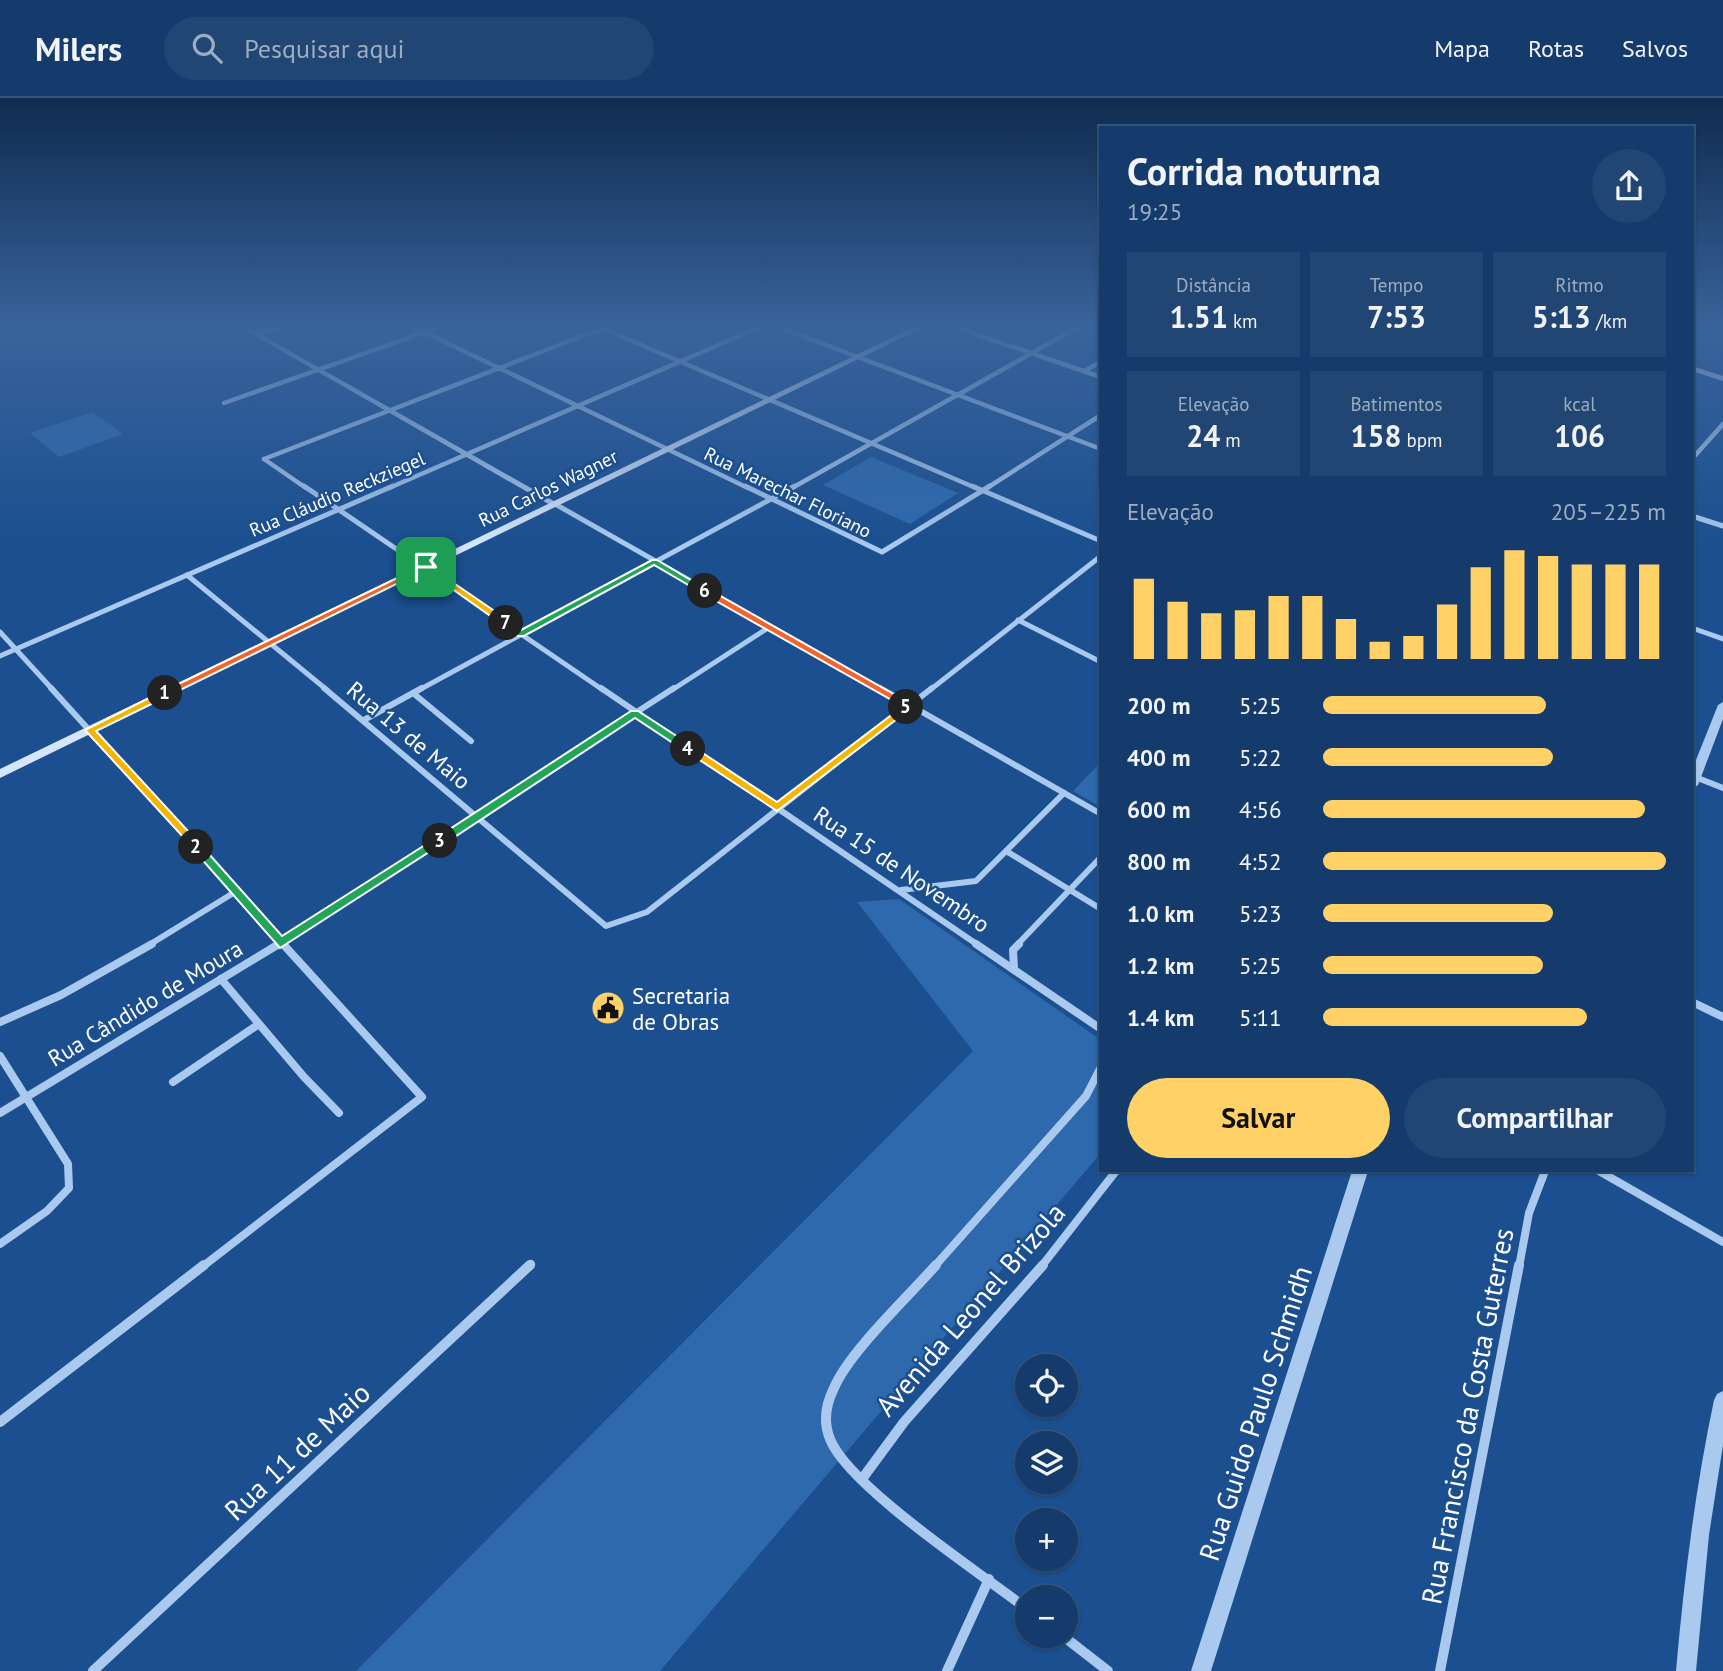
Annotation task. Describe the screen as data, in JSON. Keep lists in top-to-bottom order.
{
  "streets": {
    "main road": ["Rua Carlos Wagner"],
    "street": [
      "Rua Marechar Floriano",
      "Rua Cláudio Reckziegel",
      "Rua 13 de Maio",
      "Rua 15 de Novembro",
      "Rua Cândido de Moura",
      "Avenida Leonel Brizola",
      "Rua Guido Paulo Schmidh",
      "Rua Francisco da Costa Guterres",
      "Rua 11 de Maio"
    ]
  },
  "crossings": [
    ["Rua Carlos Wagner", "Rua Marechar Floriano"],
    ["Rua Carlos Wagner", "Rua 13 de Maio"],
    ["Rua Carlos Wagner", "Rua 15 de Novembro"],
    ["Rua Marechar Floriano", "Rua Cláudio Reckziegel"],
    ["Rua Cláudio Reckziegel", "Rua 13 de Maio"],
    ["Rua Cláudio Reckziegel", "Rua 15 de Novembro"],
    ["Rua 13 de Maio", "Rua 15 de Novembro"],
    ["Rua 13 de Maio", "Rua Cândido de Moura"],
    ["Rua 15 de Novembro", "Rua Cândido de Moura"]
  ],
  "places": {
    "public building": ["Secretaria de Obras"]
  },
  "page": {
    "header": "Milers",
    "search": "Pesquisar aqui",
    "nav": ["Mapa", "Rotas", "Salvos"],
    "heading": ["Corrida noturna", "19:25"],
    "stats": [
      ["Distância", "1.51 km"],
      ["Tempo", "7:53"],
      ["Ritmo", "5:13 /km"],
      ["Elevação", "24 m"],
      ["Batimentos", "158 bpm"],
      ["kcal", "106"]
    ],
    "chart": ["Elevação", "205–225 m"],
    "pins": [
      "6",
      "7",
      "1",
      "5",
      "4",
      "3",
      "2"
    ],
    "list": [
      {
        "name": "200 m",
        "note": "5:25"
      },
      {
        "name": "400 m",
        "note": "5:22"
      },
      {
        "name": "600 m",
        "note": "4:56"
      },
      {
        "name": "800 m",
        "note": "4:52"
      },
      {
        "name": "1.0 km",
        "note": "5:23"
      },
      {
        "name": "1.2 km",
        "note": "5:25"
      },
      {
        "name": "1.4 km",
        "note": "5:11"
      }
    ],
    "buttons": ["Salvar", "Compartilhar"],
    "map_buttons": ["+", "−"]
  }
}
